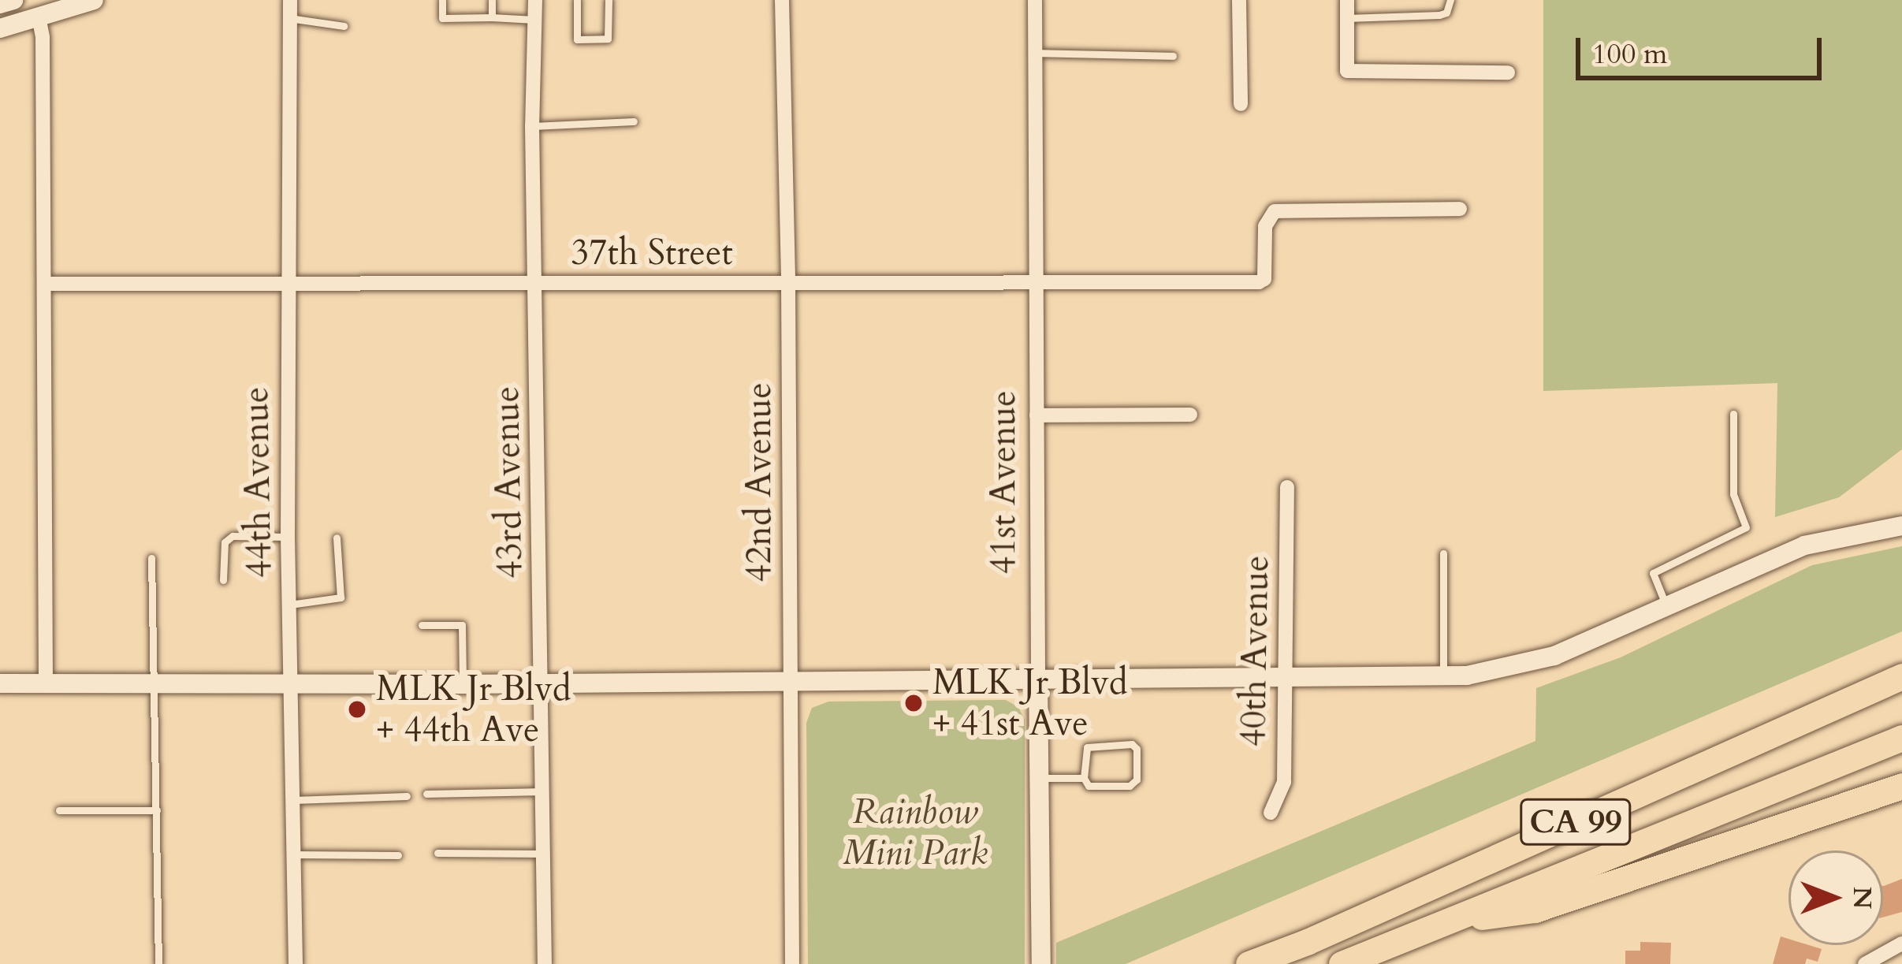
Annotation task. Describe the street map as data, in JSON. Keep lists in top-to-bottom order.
{
  "streets": {
    "highway": ["CA 99"],
    "street": [
      "37th Street",
      "44th Avenue",
      "43rd Avenue",
      "42nd Avenue",
      "41st Avenue",
      "40th Avenue"
    ]
  },
  "crossings": [
    ["37th Street", "44th Avenue"],
    ["37th Street", "43rd Avenue"],
    ["37th Street", "42nd Avenue"],
    ["37th Street", "41st Avenue"]
  ],
  "parks": ["Rainbow Mini Park"],
  "places": ["MLK Jr Blvd + 41st Ave", "MLK Jr Blvd + 44th Ave"],
  "scale_bar": "100 m",
  "north": "right"
}
